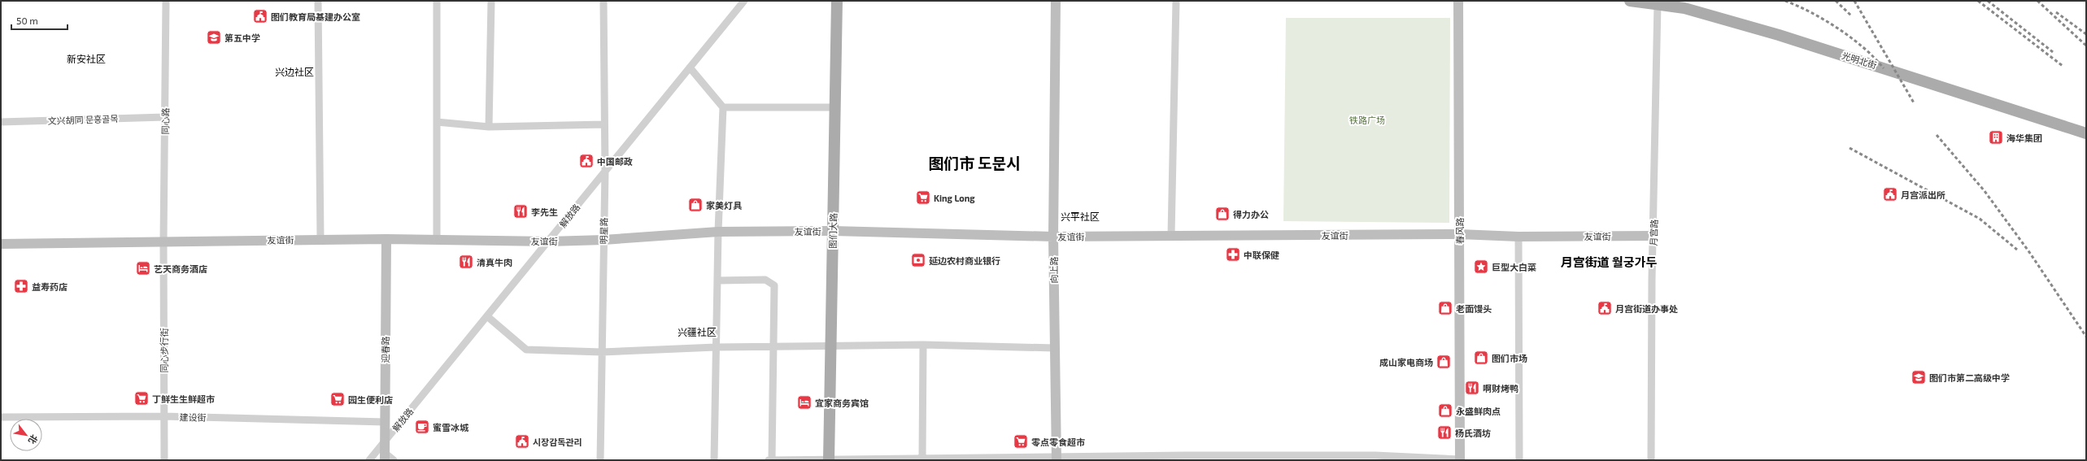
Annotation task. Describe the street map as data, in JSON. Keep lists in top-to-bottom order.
{
  "streets": {
    "main road": ["光明北街", "图们大路"],
    "street": [
      "文兴胡同 문흥골목",
      "同心路",
      "解放路",
      "明星路",
      "友谊街",
      "春风路",
      "月宫路",
      "向上路",
      "迎春路",
      "同心步行街",
      "建设街"
    ]
  },
  "crossings": [
    ["光明北街", "月宫路"],
    ["文兴胡同 문흥골목", "同心路"],
    ["同心路", "友谊街"],
    ["同心路", "同心步行街"],
    ["解放路", "明星路"],
    ["解放路", "友谊街"],
    ["解放路", "迎春路"],
    ["明星路", "友谊街"],
    ["友谊街", "图们大路"],
    ["友谊街", "春风路"],
    ["友谊街", "月宫路"],
    ["友谊街", "向上路"],
    ["友谊街", "迎春路"],
    ["友谊街", "同心步行街"],
    ["迎春路", "建设街"],
    ["同心步行街", "建设街"]
  ],
  "districts": [
    "新安社区",
    "兴边社区",
    "图们市 도문시",
    "兴平社区",
    "月宫街道 월궁가두",
    "兴疆社区"
  ],
  "parks": ["铁路广场"],
  "places": {
    "public building": [
      "图们教育局基建办公室",
      "中国邮政",
      "月宫派出所",
      "月宫街道办事处",
      "시장감독관리"
    ],
    "school or university": ["第五中学", "图们市第二高级中学"],
    "building": ["海华集团"],
    "supermarket": [
      "King Long",
      "丁鲜生生鲜超市",
      "园生便利店",
      "零点零食超市"
    ],
    "shop": [
      "家美灯具",
      "得力办公",
      "老面馒头",
      "图们市场",
      "成山家电商场",
      "永盛鲜肉点"
    ],
    "restaurant": [
      "李先生",
      "清真牛肉",
      "啊财烤鸭",
      "杨氏酒坊"
    ],
    "pharmacy": ["中联保健", "益寿药店"],
    "bank": ["延边农村商业银行"],
    "place": ["巨型大白菜"],
    "hotel": ["艺天商务酒店", "宜家商务宾馆"],
    "cafe": ["蜜雪冰城"]
  },
  "scale_bar": "50 m",
  "north": "bottom right"
}
